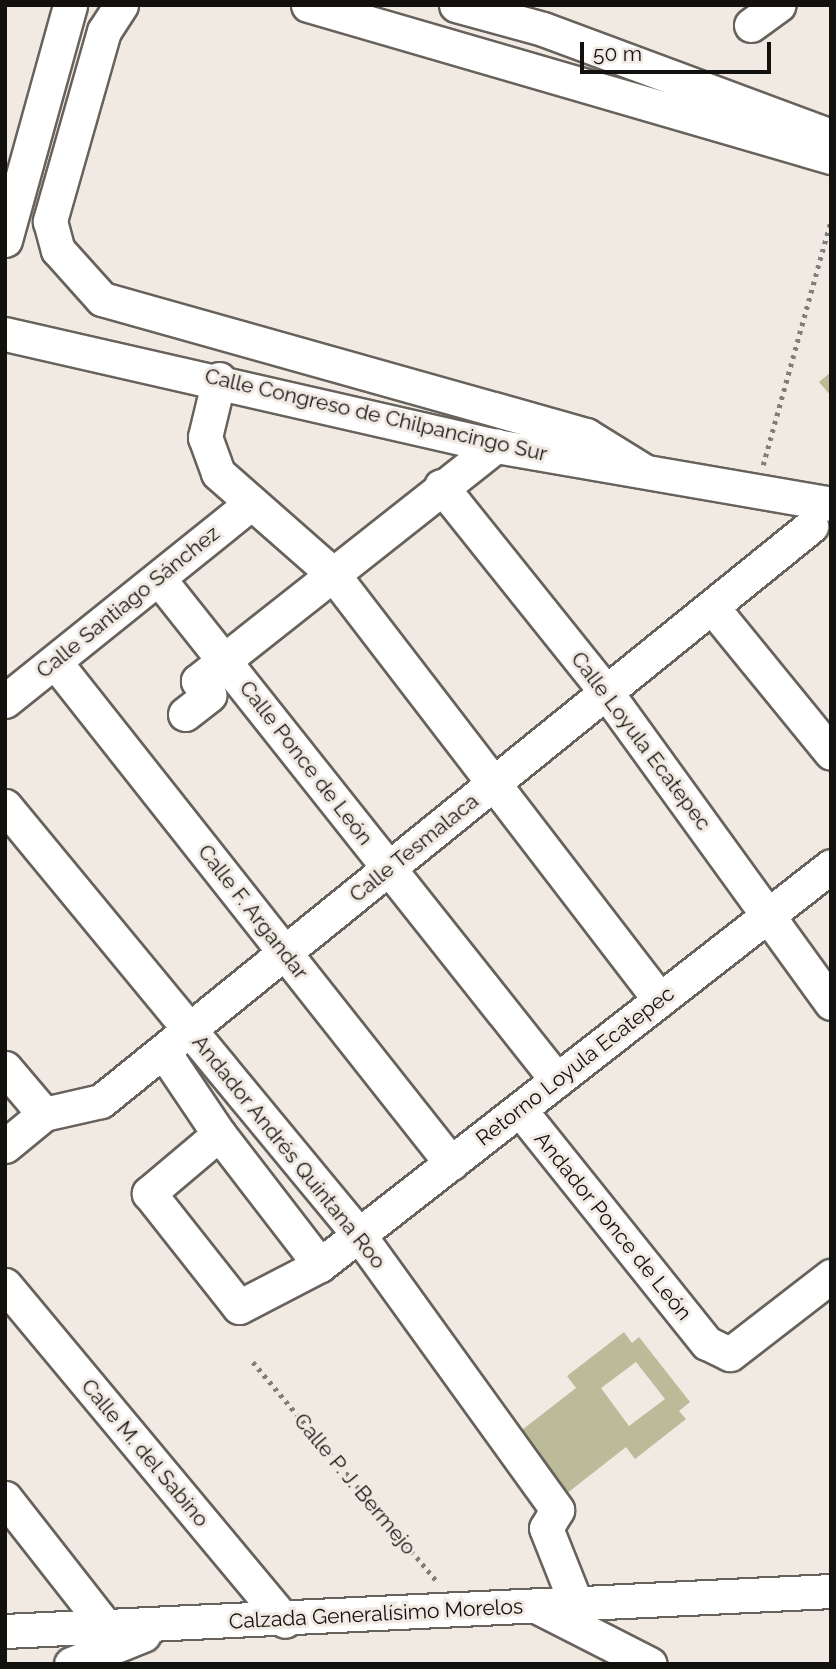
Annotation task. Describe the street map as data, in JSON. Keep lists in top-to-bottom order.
{
  "streets": {
    "street": [
      "Calle Congreso de Chilpancingo Sur",
      "Calle Santiago Sánchez",
      "Calle Loyula Ecatepec",
      "Calle Ponce de León",
      "Calle Tesmalaca",
      "Calle F. Argandar",
      "Retorno Loyula Ecatepec",
      "Andador Andrés Quintana Roo",
      "Andador Ponce de León",
      "Calle M. del Sabino",
      "Calzada Generalísimo Morelos"
    ],
    "path": ["Calle P. J. Bermejo"]
  },
  "crossings": [
    ["Calle Congreso de Chilpancingo Sur", "Calle Tesmalaca"],
    ["Calle Santiago Sánchez", "Calle Ponce de León"],
    ["Calle Santiago Sánchez", "Calle F. Argandar"],
    ["Calle Loyula Ecatepec", "Calle Tesmalaca"],
    ["Calle Loyula Ecatepec", "Retorno Loyula Ecatepec"],
    ["Calle Ponce de León", "Calle Tesmalaca"],
    ["Calle Ponce de León", "Retorno Loyula Ecatepec"],
    ["Calle Tesmalaca", "Calle F. Argandar"],
    ["Calle Tesmalaca", "Andador Andrés Quintana Roo"],
    ["Calle F. Argandar", "Retorno Loyula Ecatepec"],
    ["Retorno Loyula Ecatepec", "Andador Andrés Quintana Roo"],
    ["Retorno Loyula Ecatepec", "Andador Ponce de León"],
    ["Andador Andrés Quintana Roo", "Calzada Generalísimo Morelos"],
    ["Calle M. del Sabino", "Calzada Generalísimo Morelos"],
    ["Calle P. J. Bermejo", "Calzada Generalísimo Morelos"]
  ],
  "scale_bar": "50 m"
}
